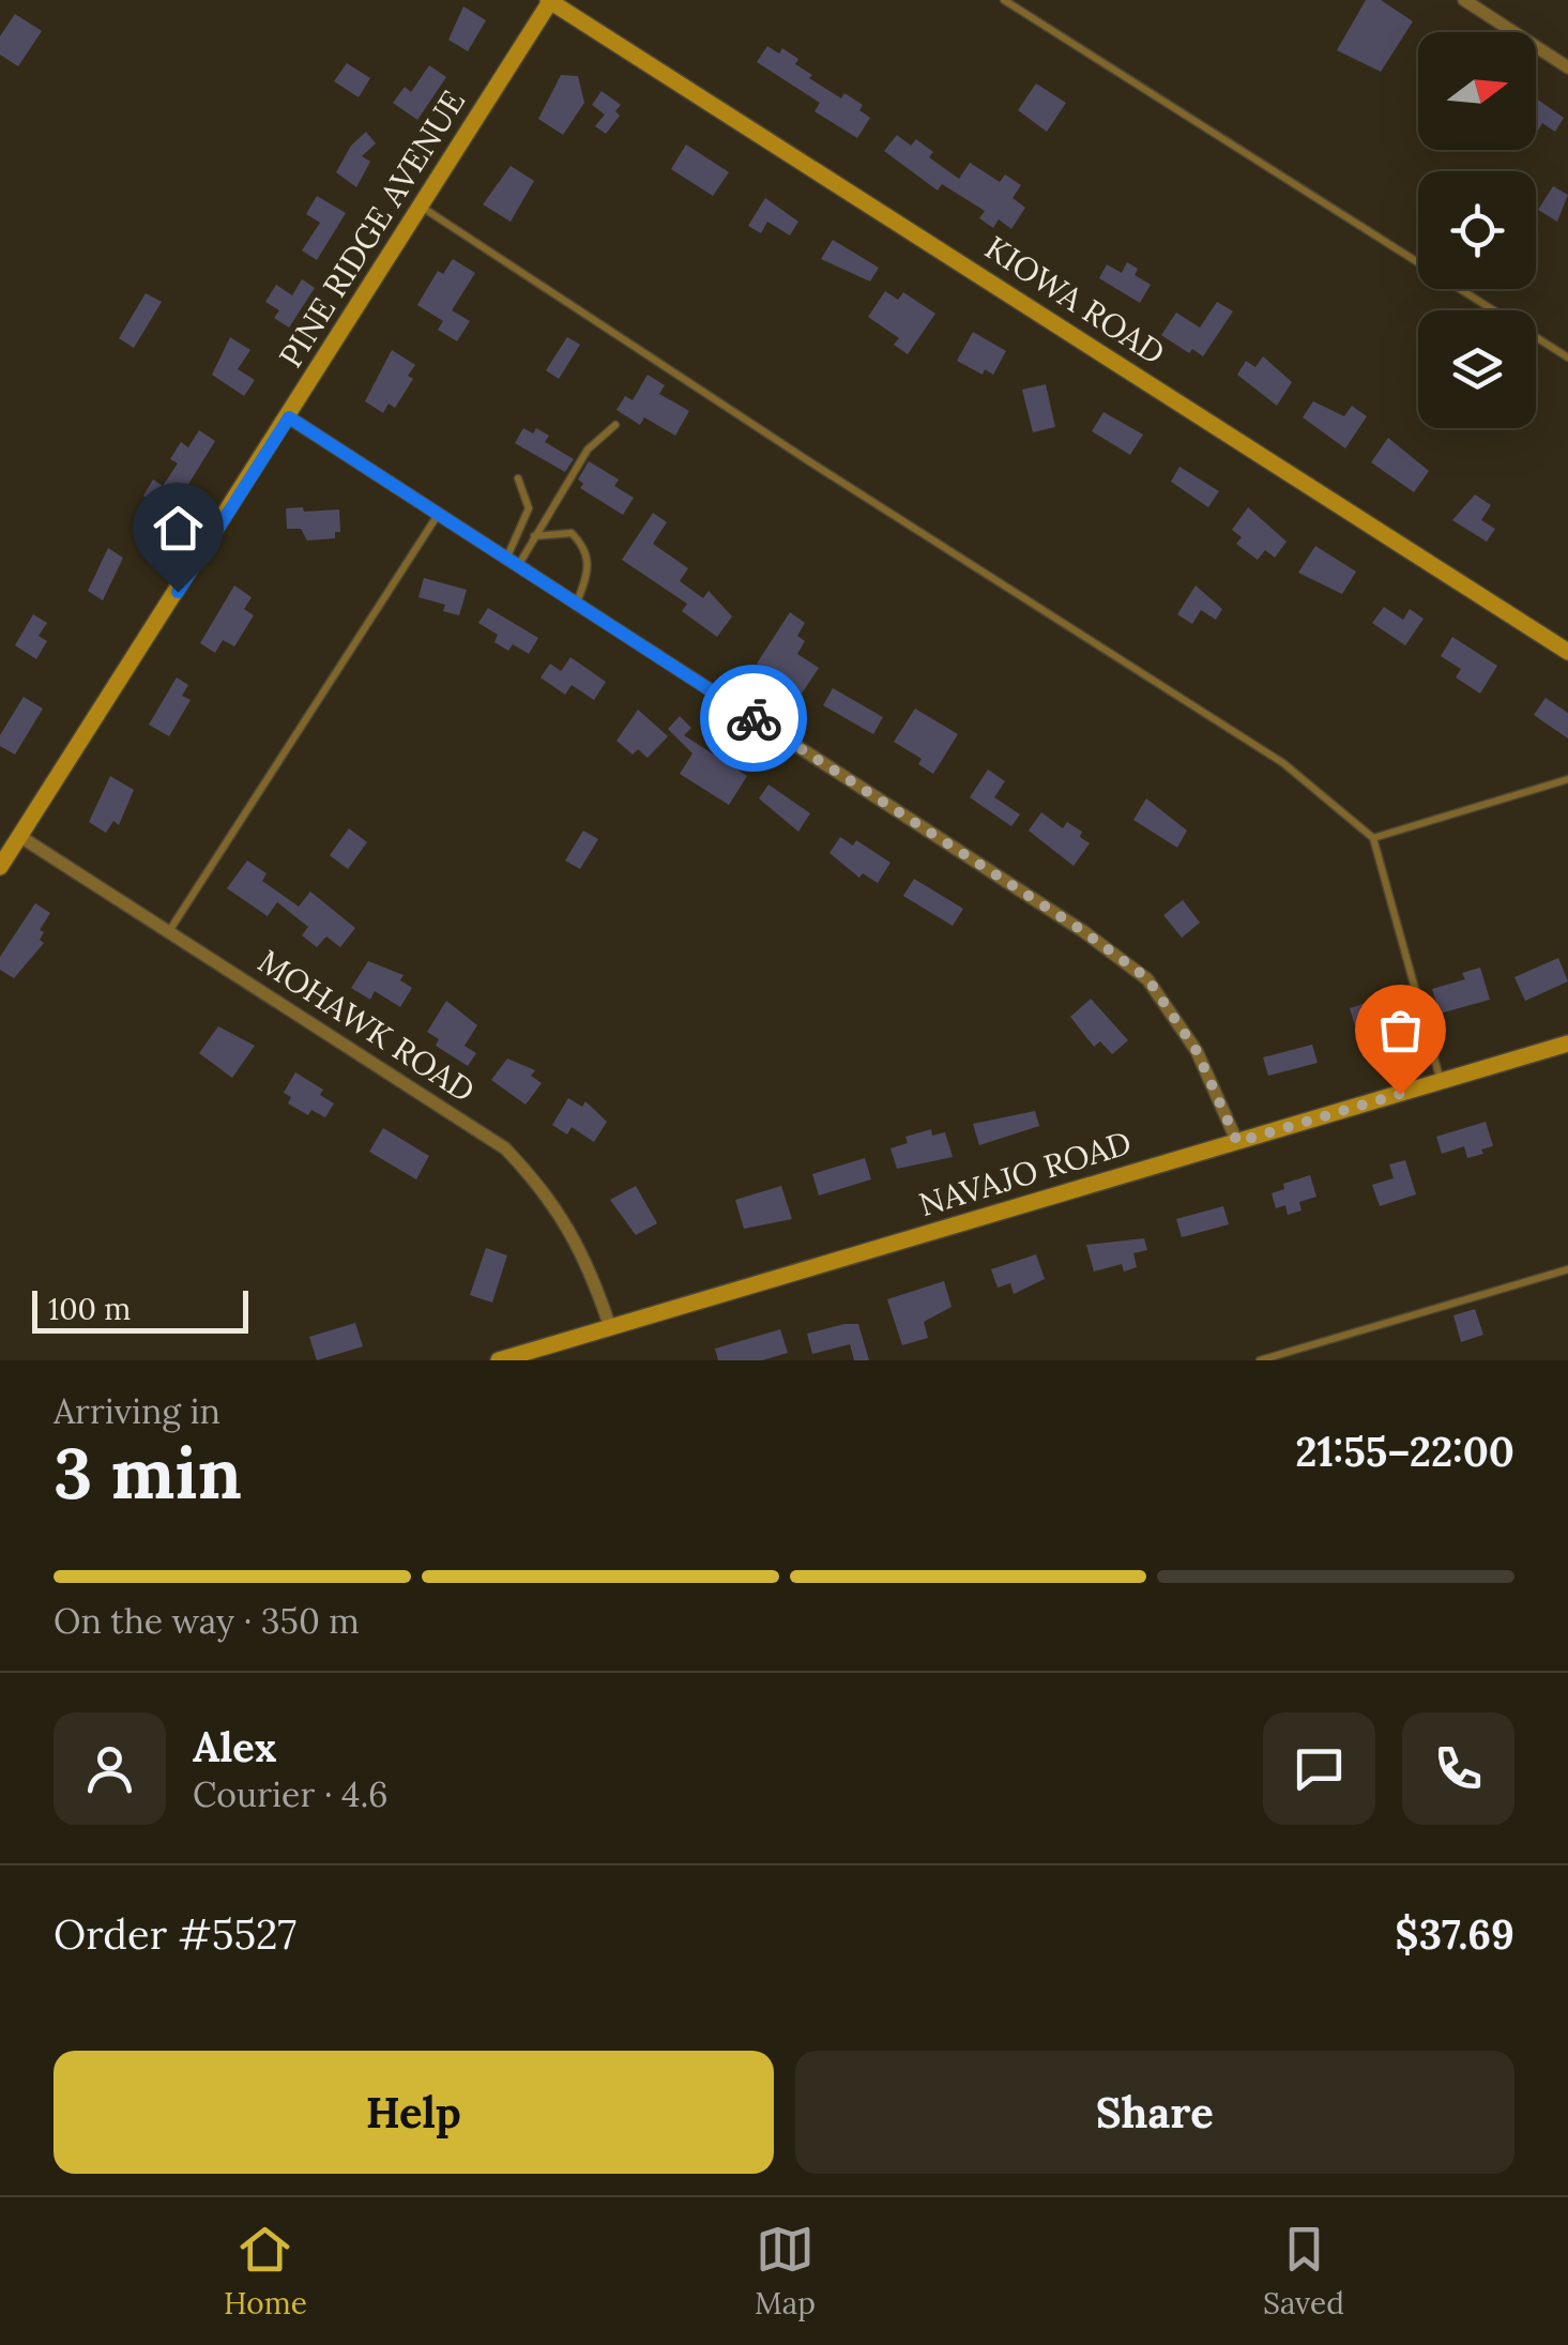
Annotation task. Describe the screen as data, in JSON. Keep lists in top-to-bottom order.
{
  "streets": {
    "street": [
      "PINE RIDGE AVENUE",
      "KIOWA ROAD",
      "MOHAWK ROAD",
      "NAVAJO ROAD"
    ]
  },
  "crossings": [
    ["PINE RIDGE AVENUE", "KIOWA ROAD"],
    ["PINE RIDGE AVENUE", "MOHAWK ROAD"],
    ["MOHAWK ROAD", "NAVAJO ROAD"]
  ],
  "scale_bar": "100 m",
  "north": "right",
  "page": {
    "scale": "100 m",
    "heading": ["3 min", "Arriving in", "21:55–22:00"],
    "panel": [
      "Alex",
      "Courier · 4.6",
      "Order #5527",
      "$37.69"
    ],
    "bar": "On the way · 350 m",
    "buttons": ["Help", "Share"],
    "tabs": ["Home", "Map", "Saved"]
  }
}
